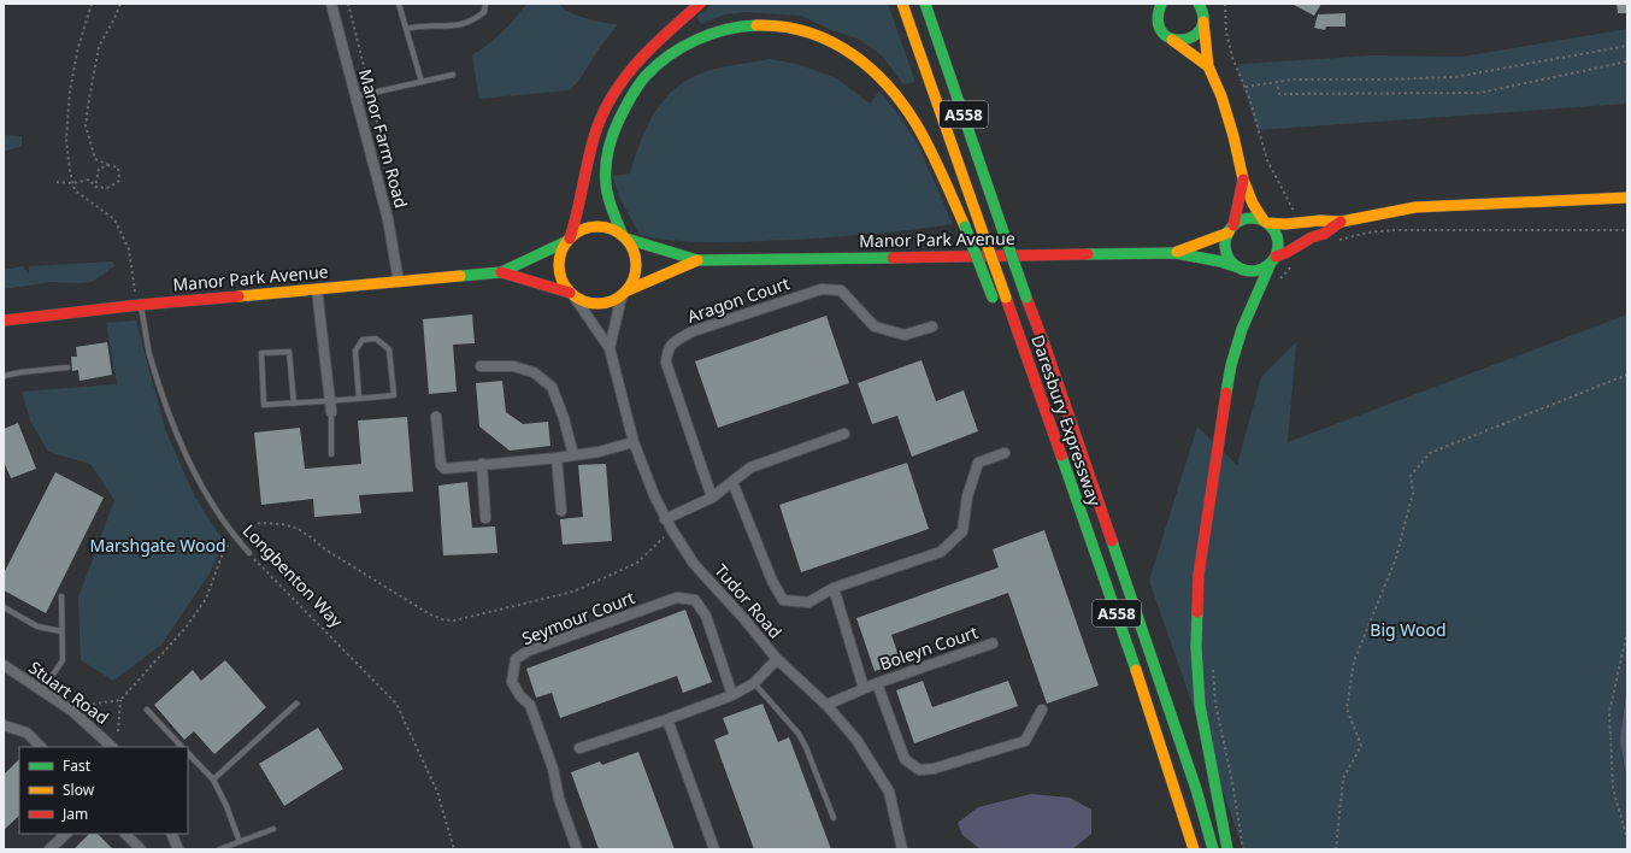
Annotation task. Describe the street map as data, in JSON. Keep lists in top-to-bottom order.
{
  "streets": {
    "main road": ["A558", "Manor Park Avenue", "Daresbury Expressway"],
    "street": [
      "Manor Farm Road",
      "Aragon Court",
      "Tudor Road",
      "Seymour Court",
      "Boleyn Court",
      "Stuart Road"
    ],
    "lane": ["Longbenton Way"]
  },
  "crossings": [
    ["Manor Farm Road", "Manor Park Avenue"],
    ["Manor Park Avenue", "Longbenton Way"],
    ["Manor Park Avenue", "Tudor Road"],
    ["Tudor Road", "Boleyn Court"]
  ],
  "parks": ["Marshgate Wood", "Big Wood"],
  "legend": ["Fast", "Slow", "Jam"]
}
